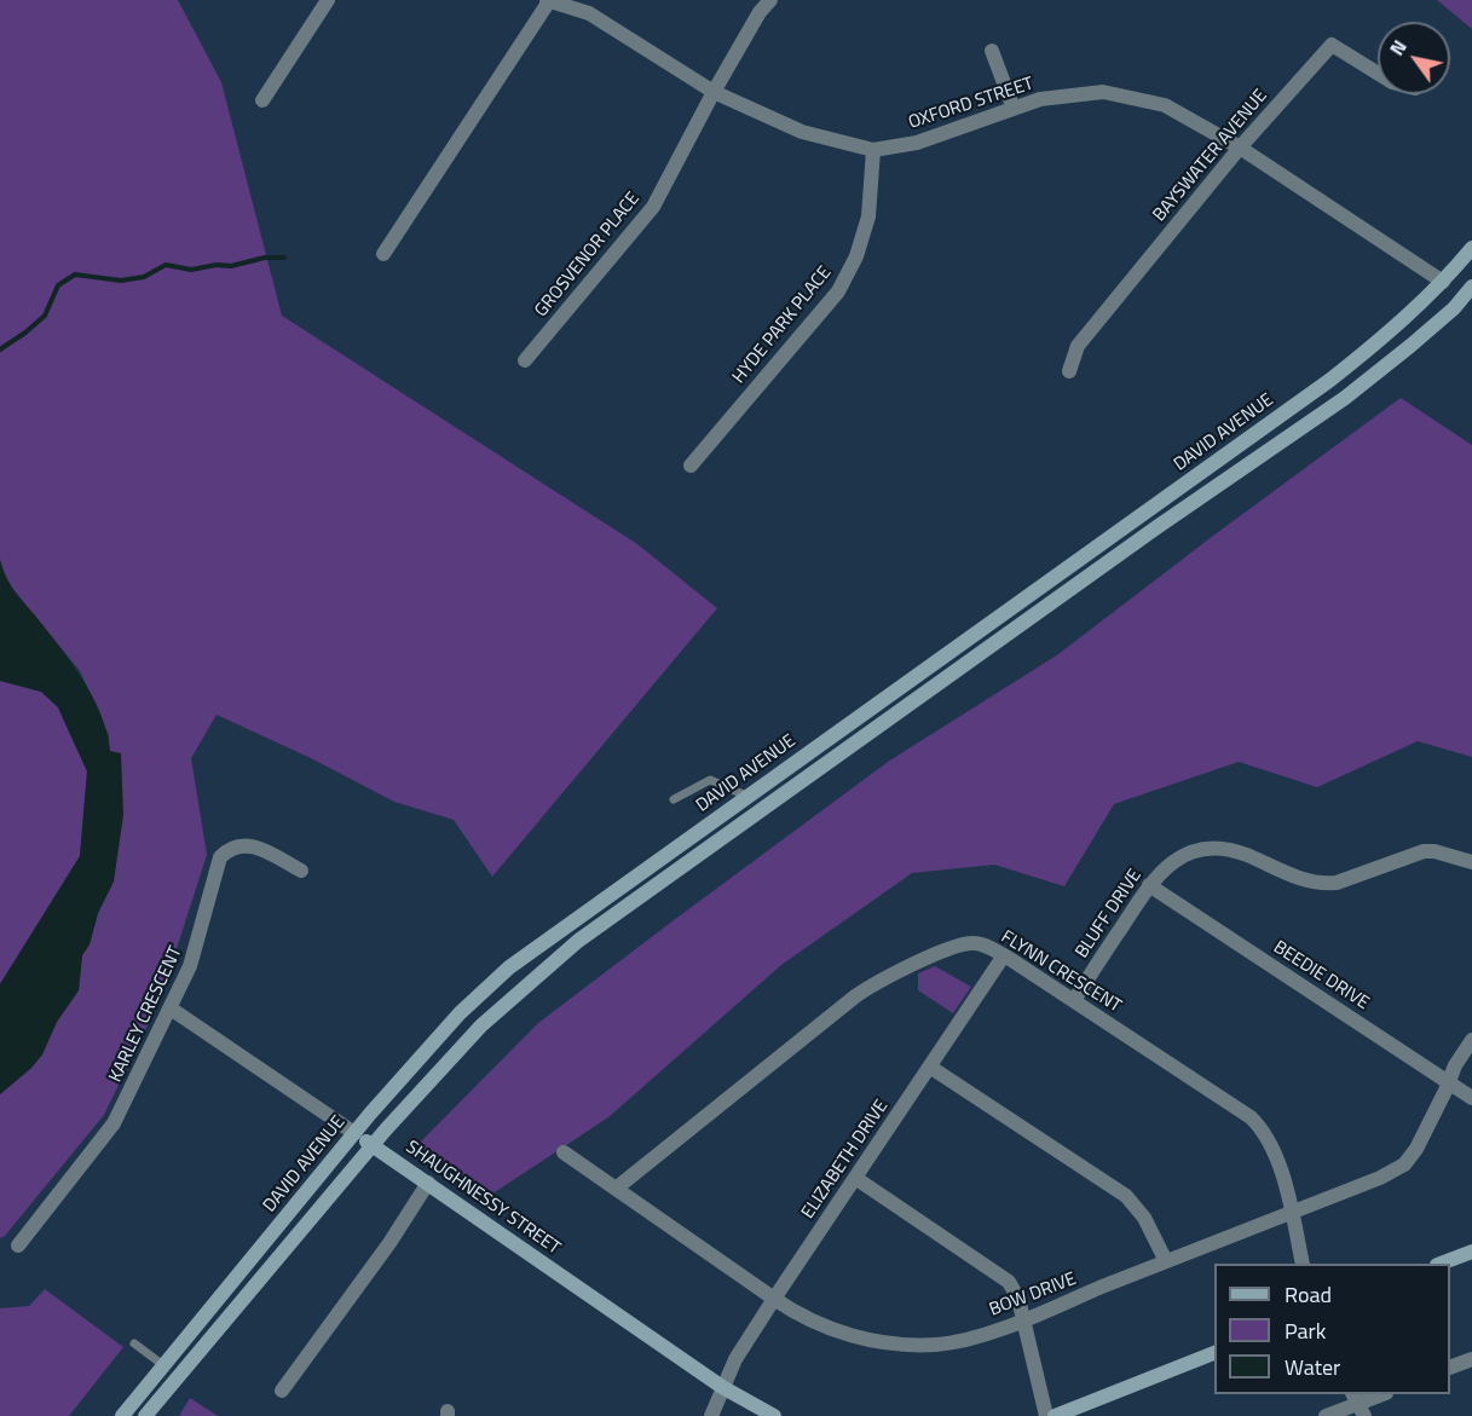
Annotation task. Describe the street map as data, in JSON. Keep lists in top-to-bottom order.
{
  "streets": {
    "main road": ["OXFORD STREET", "DAVID AVENUE", "SHAUGHNESSY STREET"],
    "street": [
      "BAYSWATER AVENUE",
      "GROSVENOR PLACE",
      "HYDE PARK PLACE",
      "BLUFF DRIVE",
      "FLYNN CRESCENT",
      "BEEDIE DRIVE",
      "KARLEY CRESCENT",
      "ELIZABETH DRIVE",
      "BOW DRIVE"
    ]
  },
  "crossings": [
    ["OXFORD STREET", "BAYSWATER AVENUE"],
    ["OXFORD STREET", "GROSVENOR PLACE"],
    ["OXFORD STREET", "HYDE PARK PLACE"],
    ["OXFORD STREET", "DAVID AVENUE"],
    ["DAVID AVENUE", "SHAUGHNESSY STREET"],
    ["BLUFF DRIVE", "FLYNN CRESCENT"],
    ["BLUFF DRIVE", "BEEDIE DRIVE"],
    ["FLYNN CRESCENT", "ELIZABETH DRIVE"],
    ["FLYNN CRESCENT", "BOW DRIVE"],
    ["BEEDIE DRIVE", "BOW DRIVE"],
    ["KARLEY CRESCENT", "SHAUGHNESSY STREET"],
    ["ELIZABETH DRIVE", "SHAUGHNESSY STREET"],
    ["ELIZABETH DRIVE", "BOW DRIVE"]
  ],
  "legend": ["Road", "Park", "Water"],
  "north": "top left"
}
